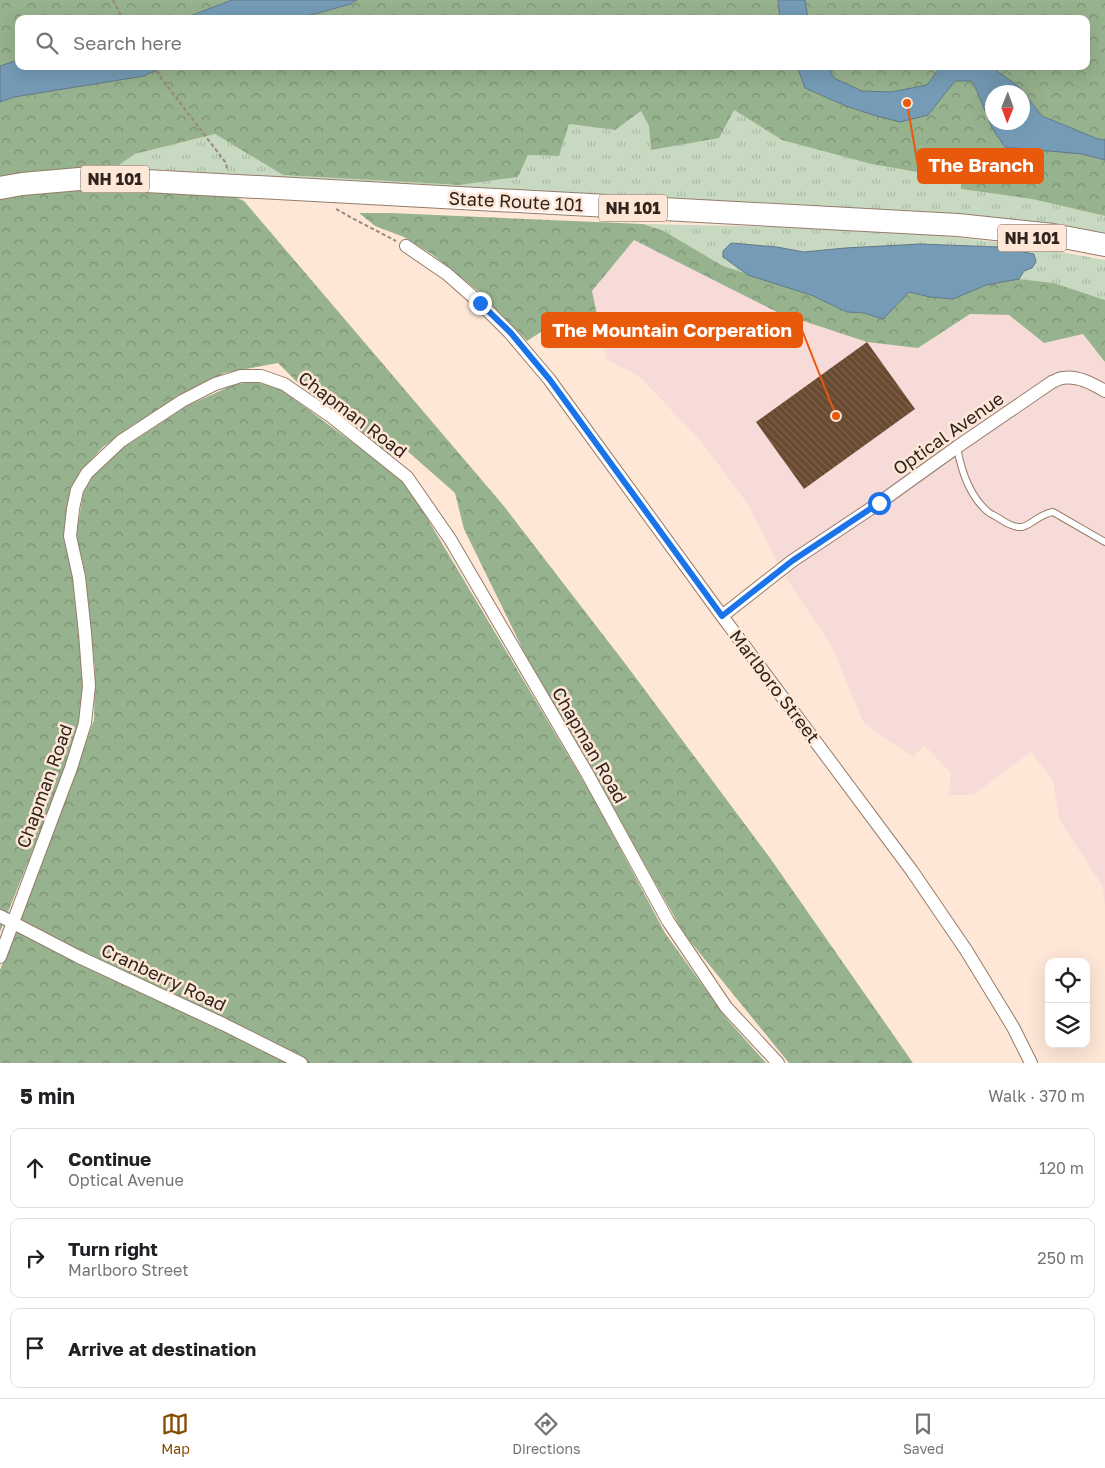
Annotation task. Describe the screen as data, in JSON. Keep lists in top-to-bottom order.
{
  "streets": {
    "highway": ["NH 101", "State Route 101"],
    "street": [
      "Chapman Road",
      "Optical Avenue",
      "Marlboro Street",
      "Cranberry Road"
    ]
  },
  "crossings": [
    ["Chapman Road", "Cranberry Road"],
    ["Optical Avenue", "Marlboro Street"]
  ],
  "places": ["The Branch", "The Mountain Corperation"],
  "north": "bottom",
  "page": {
    "search": "Search here",
    "heading": ["5 min", "Walk · 370 m"],
    "list": [
      ["Continue", "Optical Avenue", "120 m"],
      ["Turn right", "Marlboro Street", "250 m"],
      "Arrive at destination"
    ],
    "nav": ["Map", "Directions", "Saved"]
  }
}
